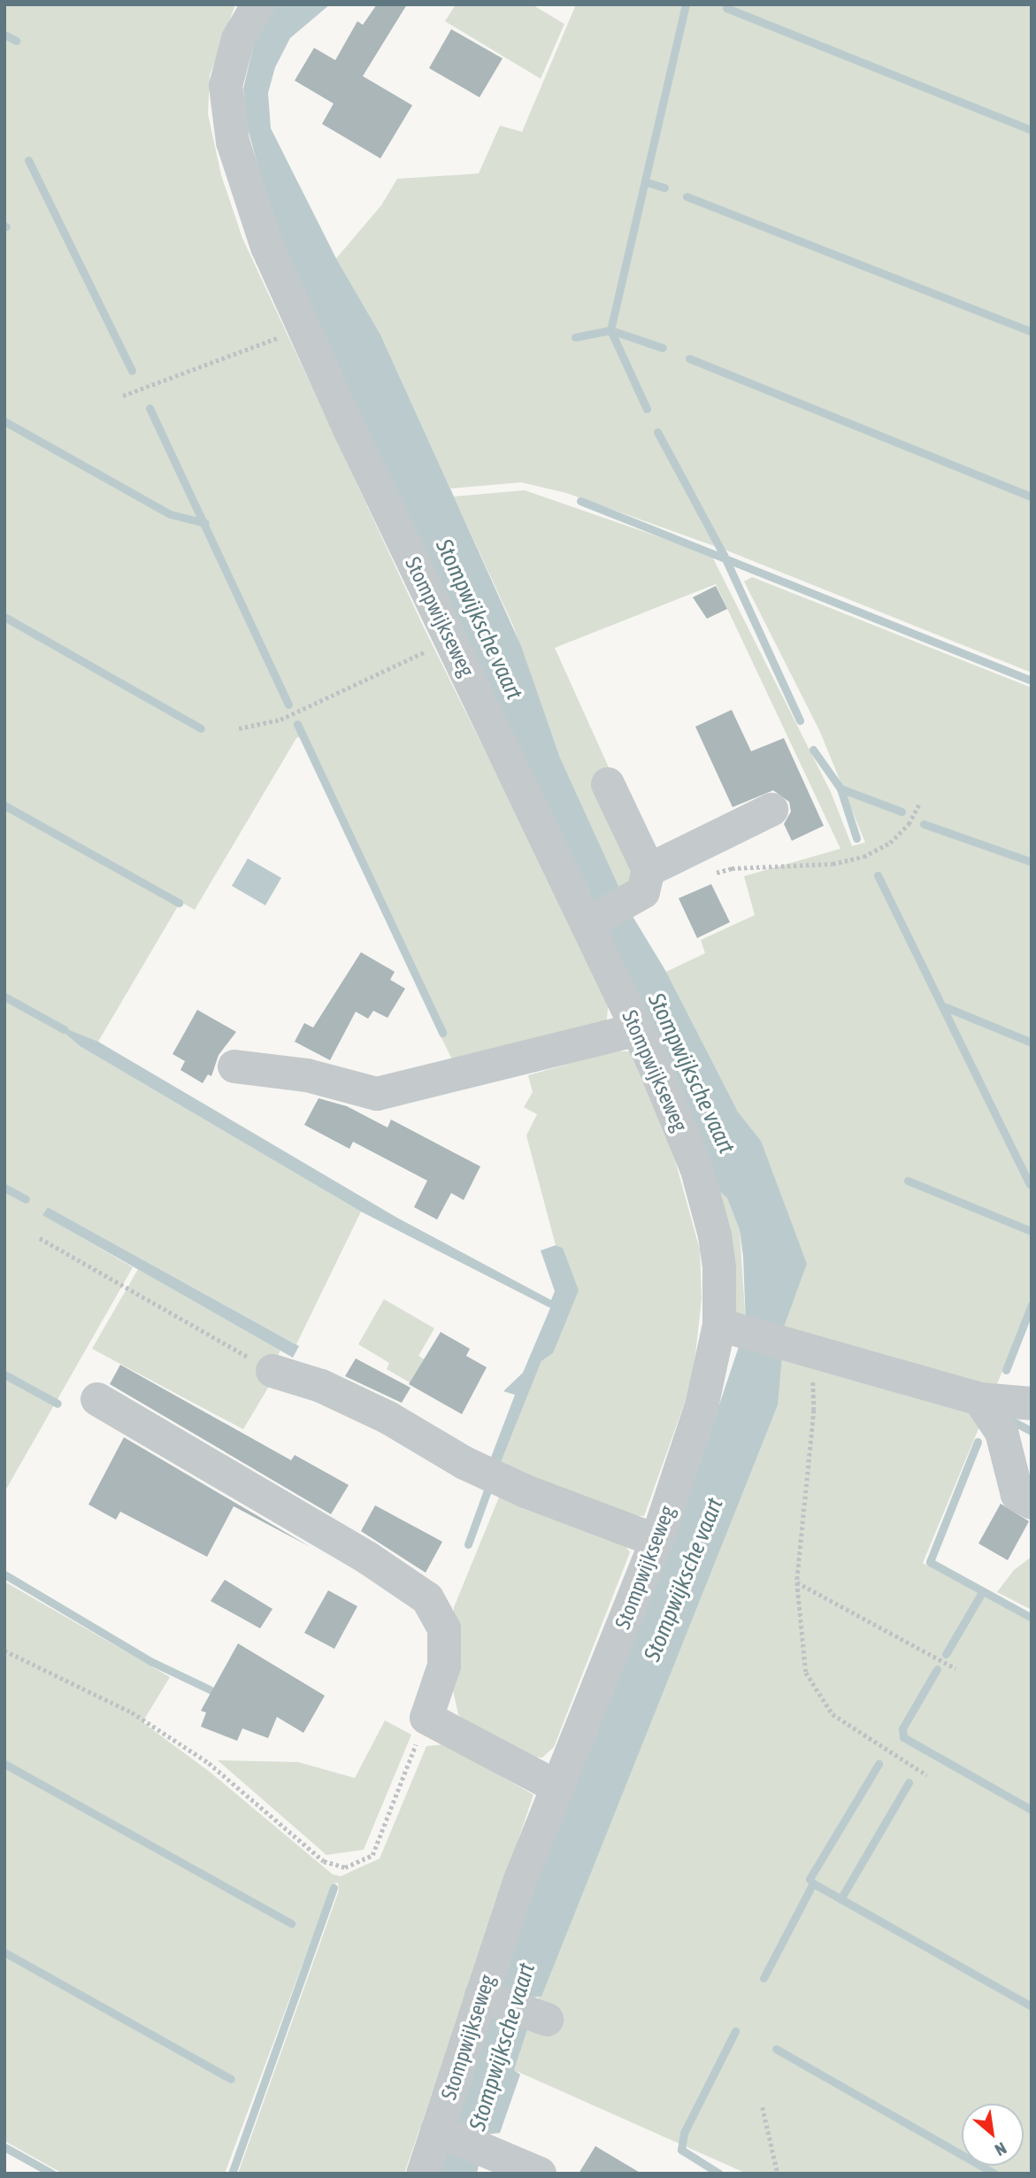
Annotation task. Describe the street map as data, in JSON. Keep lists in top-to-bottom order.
{
  "streets": {
    "street": ["Stompwijkseweg"]
  },
  "water": ["Stompwijksche vaart"],
  "north": "bottom right"
}
